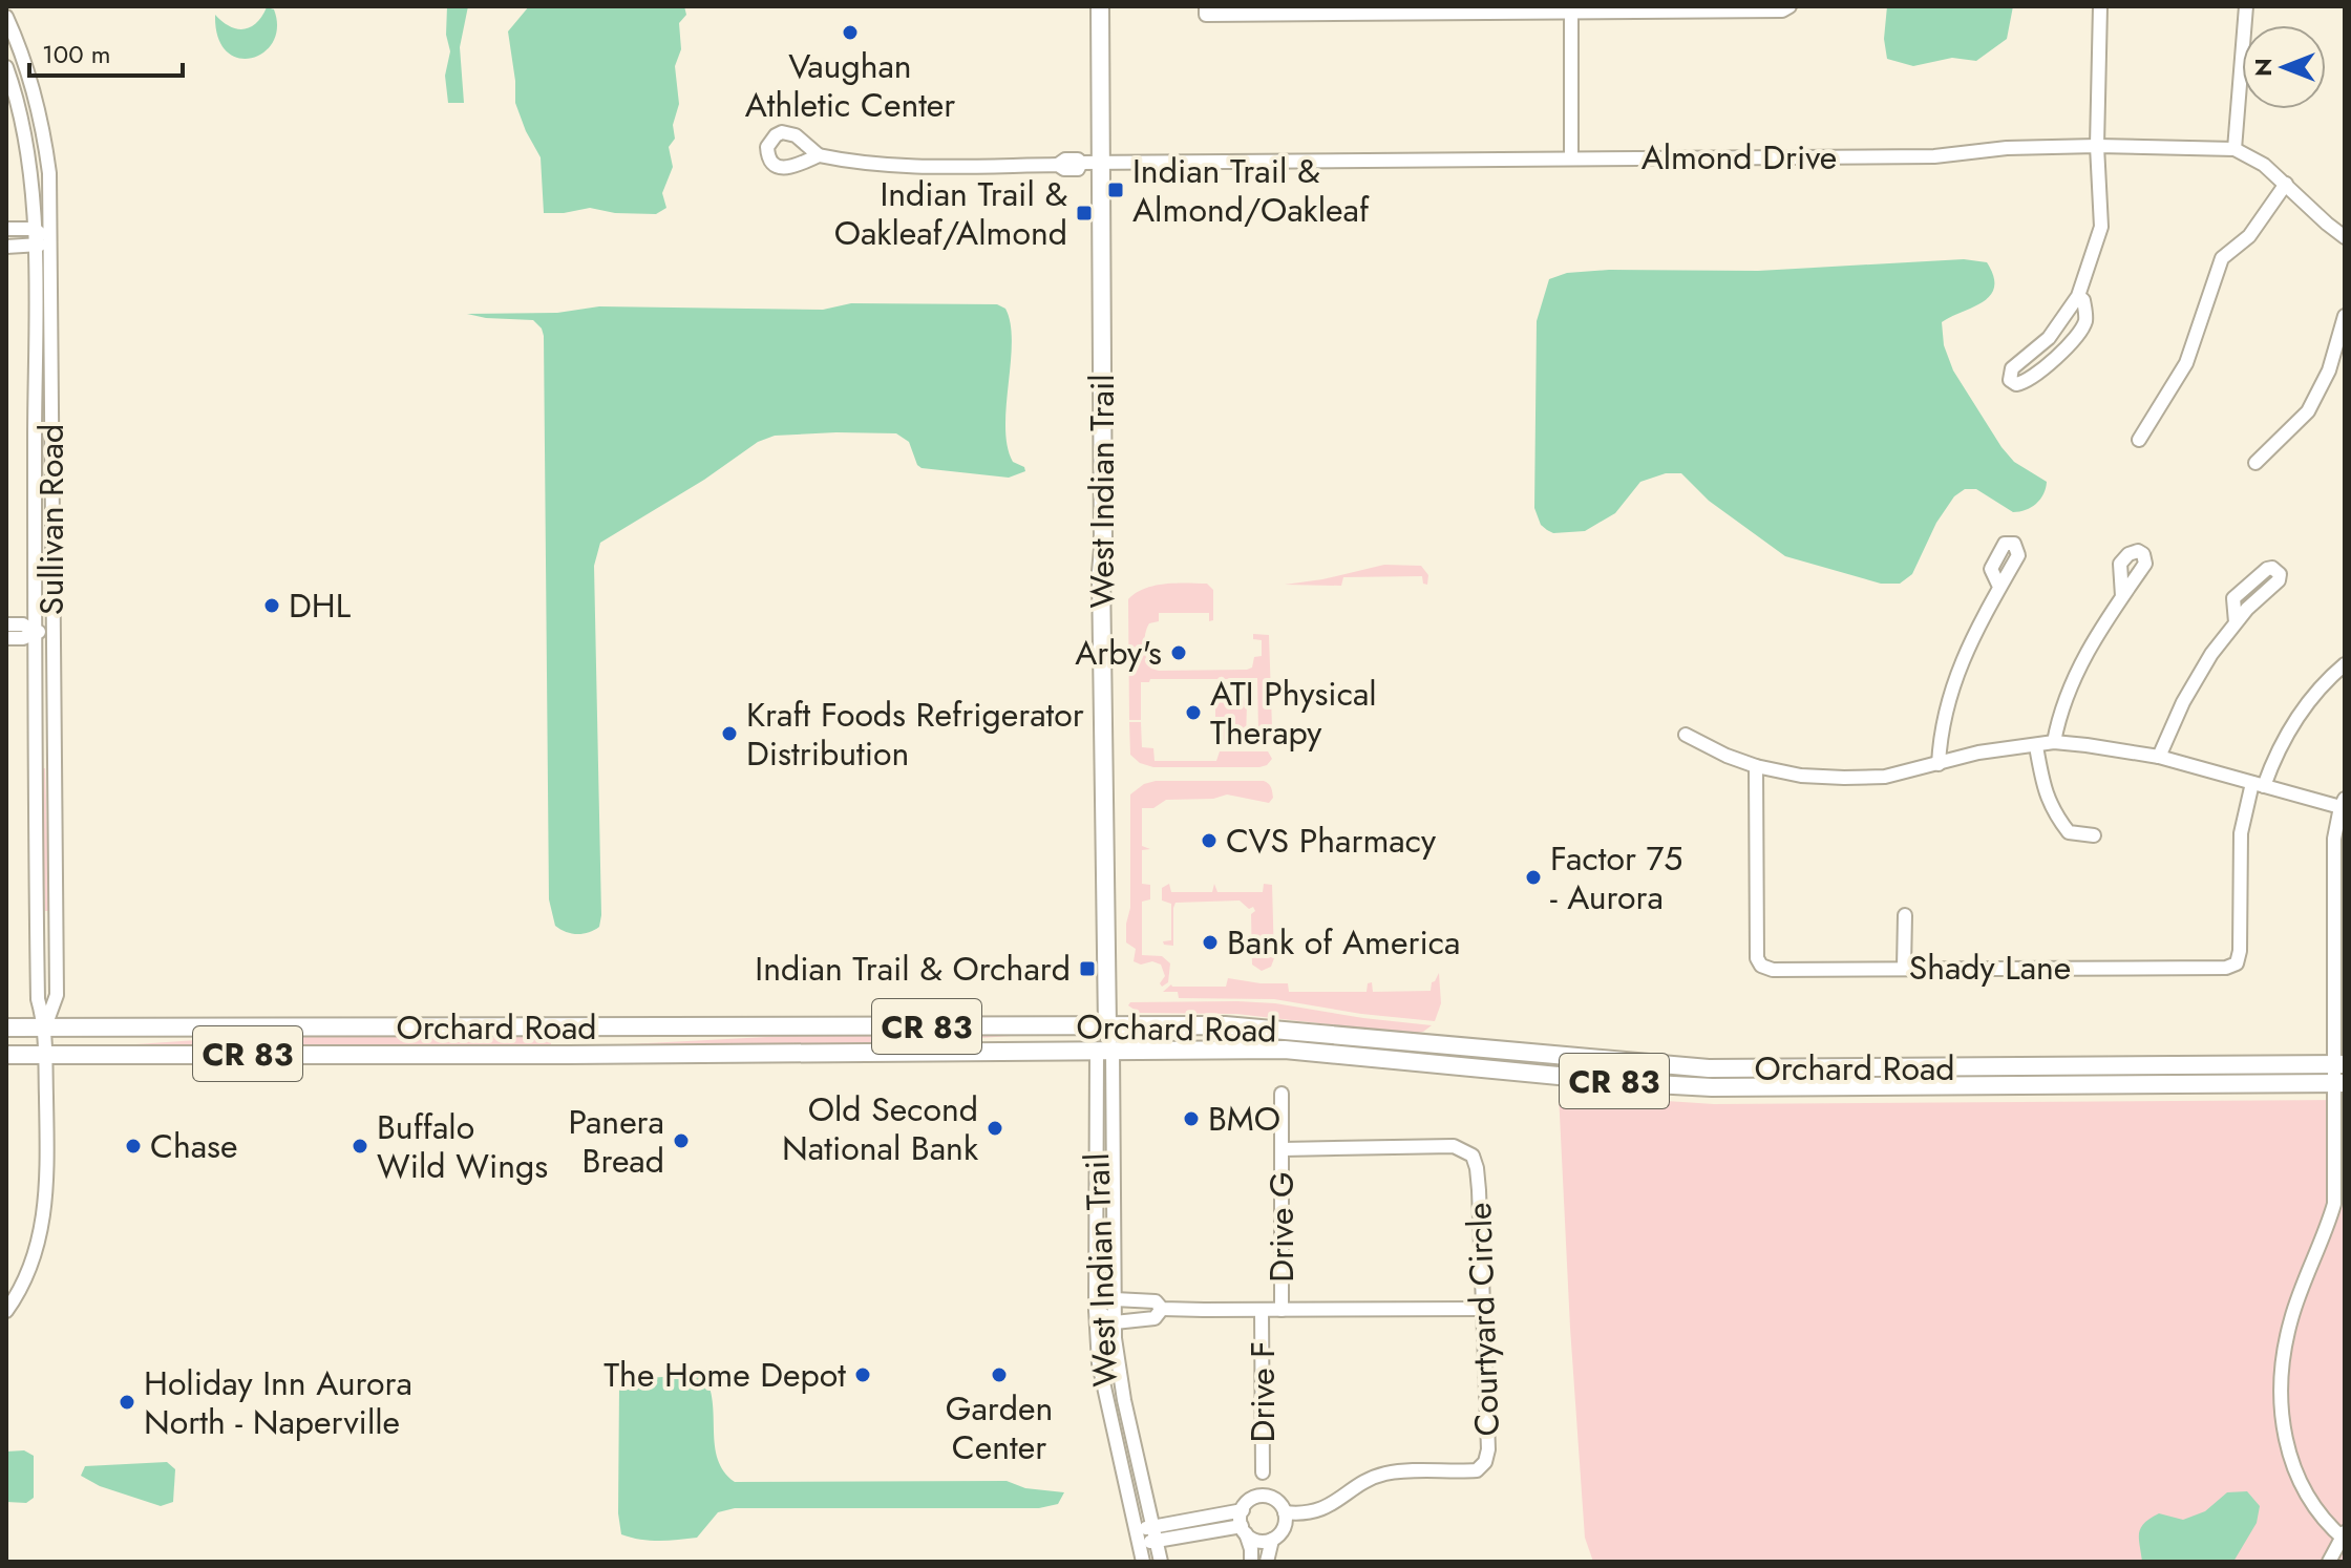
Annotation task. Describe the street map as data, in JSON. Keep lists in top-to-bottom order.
{
  "streets": {
    "main road": ["West Indian Trail", "CR 83", "Orchard Road"],
    "street": [
      "Almond Drive",
      "Sullivan Road",
      "Shady Lane",
      "Drive G",
      "Courtyard Circle",
      "Drive F"
    ]
  },
  "crossings": [
    ["Almond Drive", "West Indian Trail"],
    ["West Indian Trail", "Orchard Road"],
    ["Sullivan Road", "Orchard Road"],
    ["Drive G", "Courtyard Circle"]
  ],
  "places": {
    "other": [
      "Vaughan Athletic Center",
      "DHL",
      "Arby's",
      "ATI Physical Therapy",
      "Kraft Foods Refrigerator Distribution",
      "CVS Pharmacy",
      "Factor 75 - Aurora",
      "Bank of America",
      "BMO",
      "Old Second National Bank",
      "Panera Bread",
      "Chase",
      "Buffalo Wild Wings",
      "The Home Depot",
      "Garden Center",
      "Holiday Inn Aurora North - Naperville"
    ],
    "transit": ["Indian Trail & Almond/Oakleaf", "Indian Trail & Oakleaf/Almond", "Indian Trail & Orchard"]
  },
  "scale_bar": "100 m",
  "north": "left"
}
